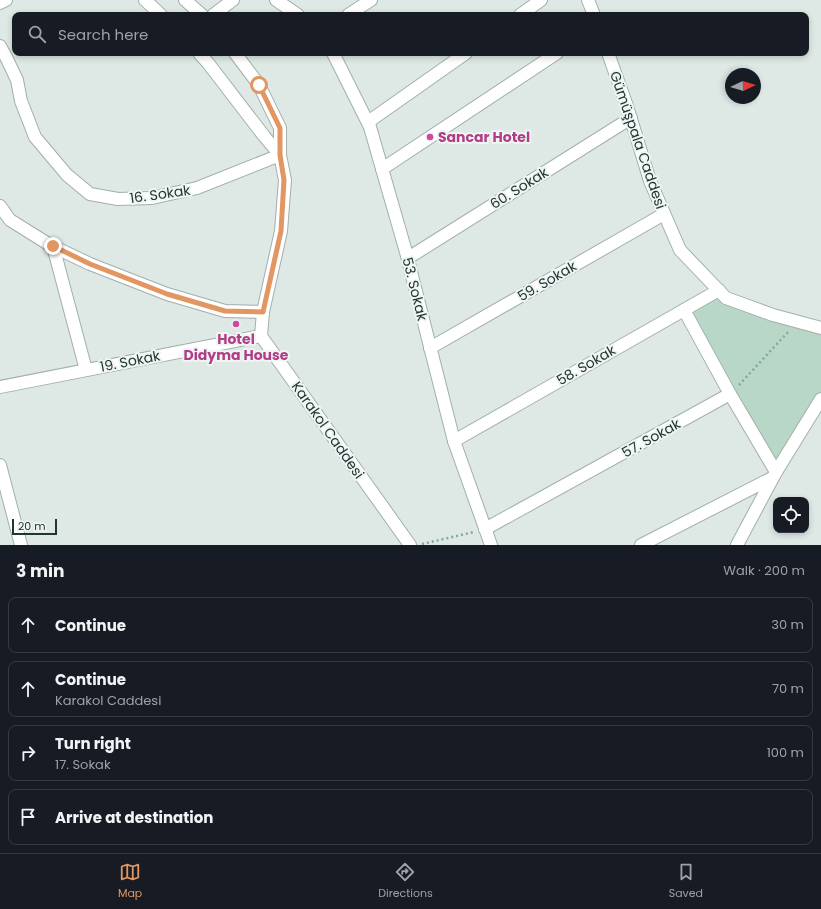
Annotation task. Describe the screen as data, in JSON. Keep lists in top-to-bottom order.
{
  "streets": {
    "street": [
      "Gümüşpala Caddesi",
      "60. Sokak",
      "16. Sokak",
      "59. Sokak",
      "53. Sokak",
      "19. Sokak",
      "58. Sokak",
      "Karakol Caddesi",
      "57. Sokak"
    ]
  },
  "crossings": [
    ["Gümüşpala Caddesi", "60. Sokak"],
    ["Gümüşpala Caddesi", "59. Sokak"],
    ["Gümüşpala Caddesi", "58. Sokak"],
    ["60. Sokak", "53. Sokak"],
    ["59. Sokak", "53. Sokak"],
    ["53. Sokak", "58. Sokak"],
    ["53. Sokak", "57. Sokak"],
    ["19. Sokak", "Karakol Caddesi"]
  ],
  "places": ["Sancar Hotel", "Hotel Didyma House"],
  "scale_bar": "20 m",
  "north": "right",
  "page": {
    "search": "Search here",
    "scale": "20 m",
    "heading": ["3 min", "Walk · 200 m"],
    "list": [
      ["Continue", "30 m"],
      ["Continue", "Karakol Caddesi", "70 m"],
      ["Turn right", "17. Sokak", "100 m"],
      "Arrive at destination"
    ],
    "nav": ["Map", "Directions", "Saved"]
  }
}
